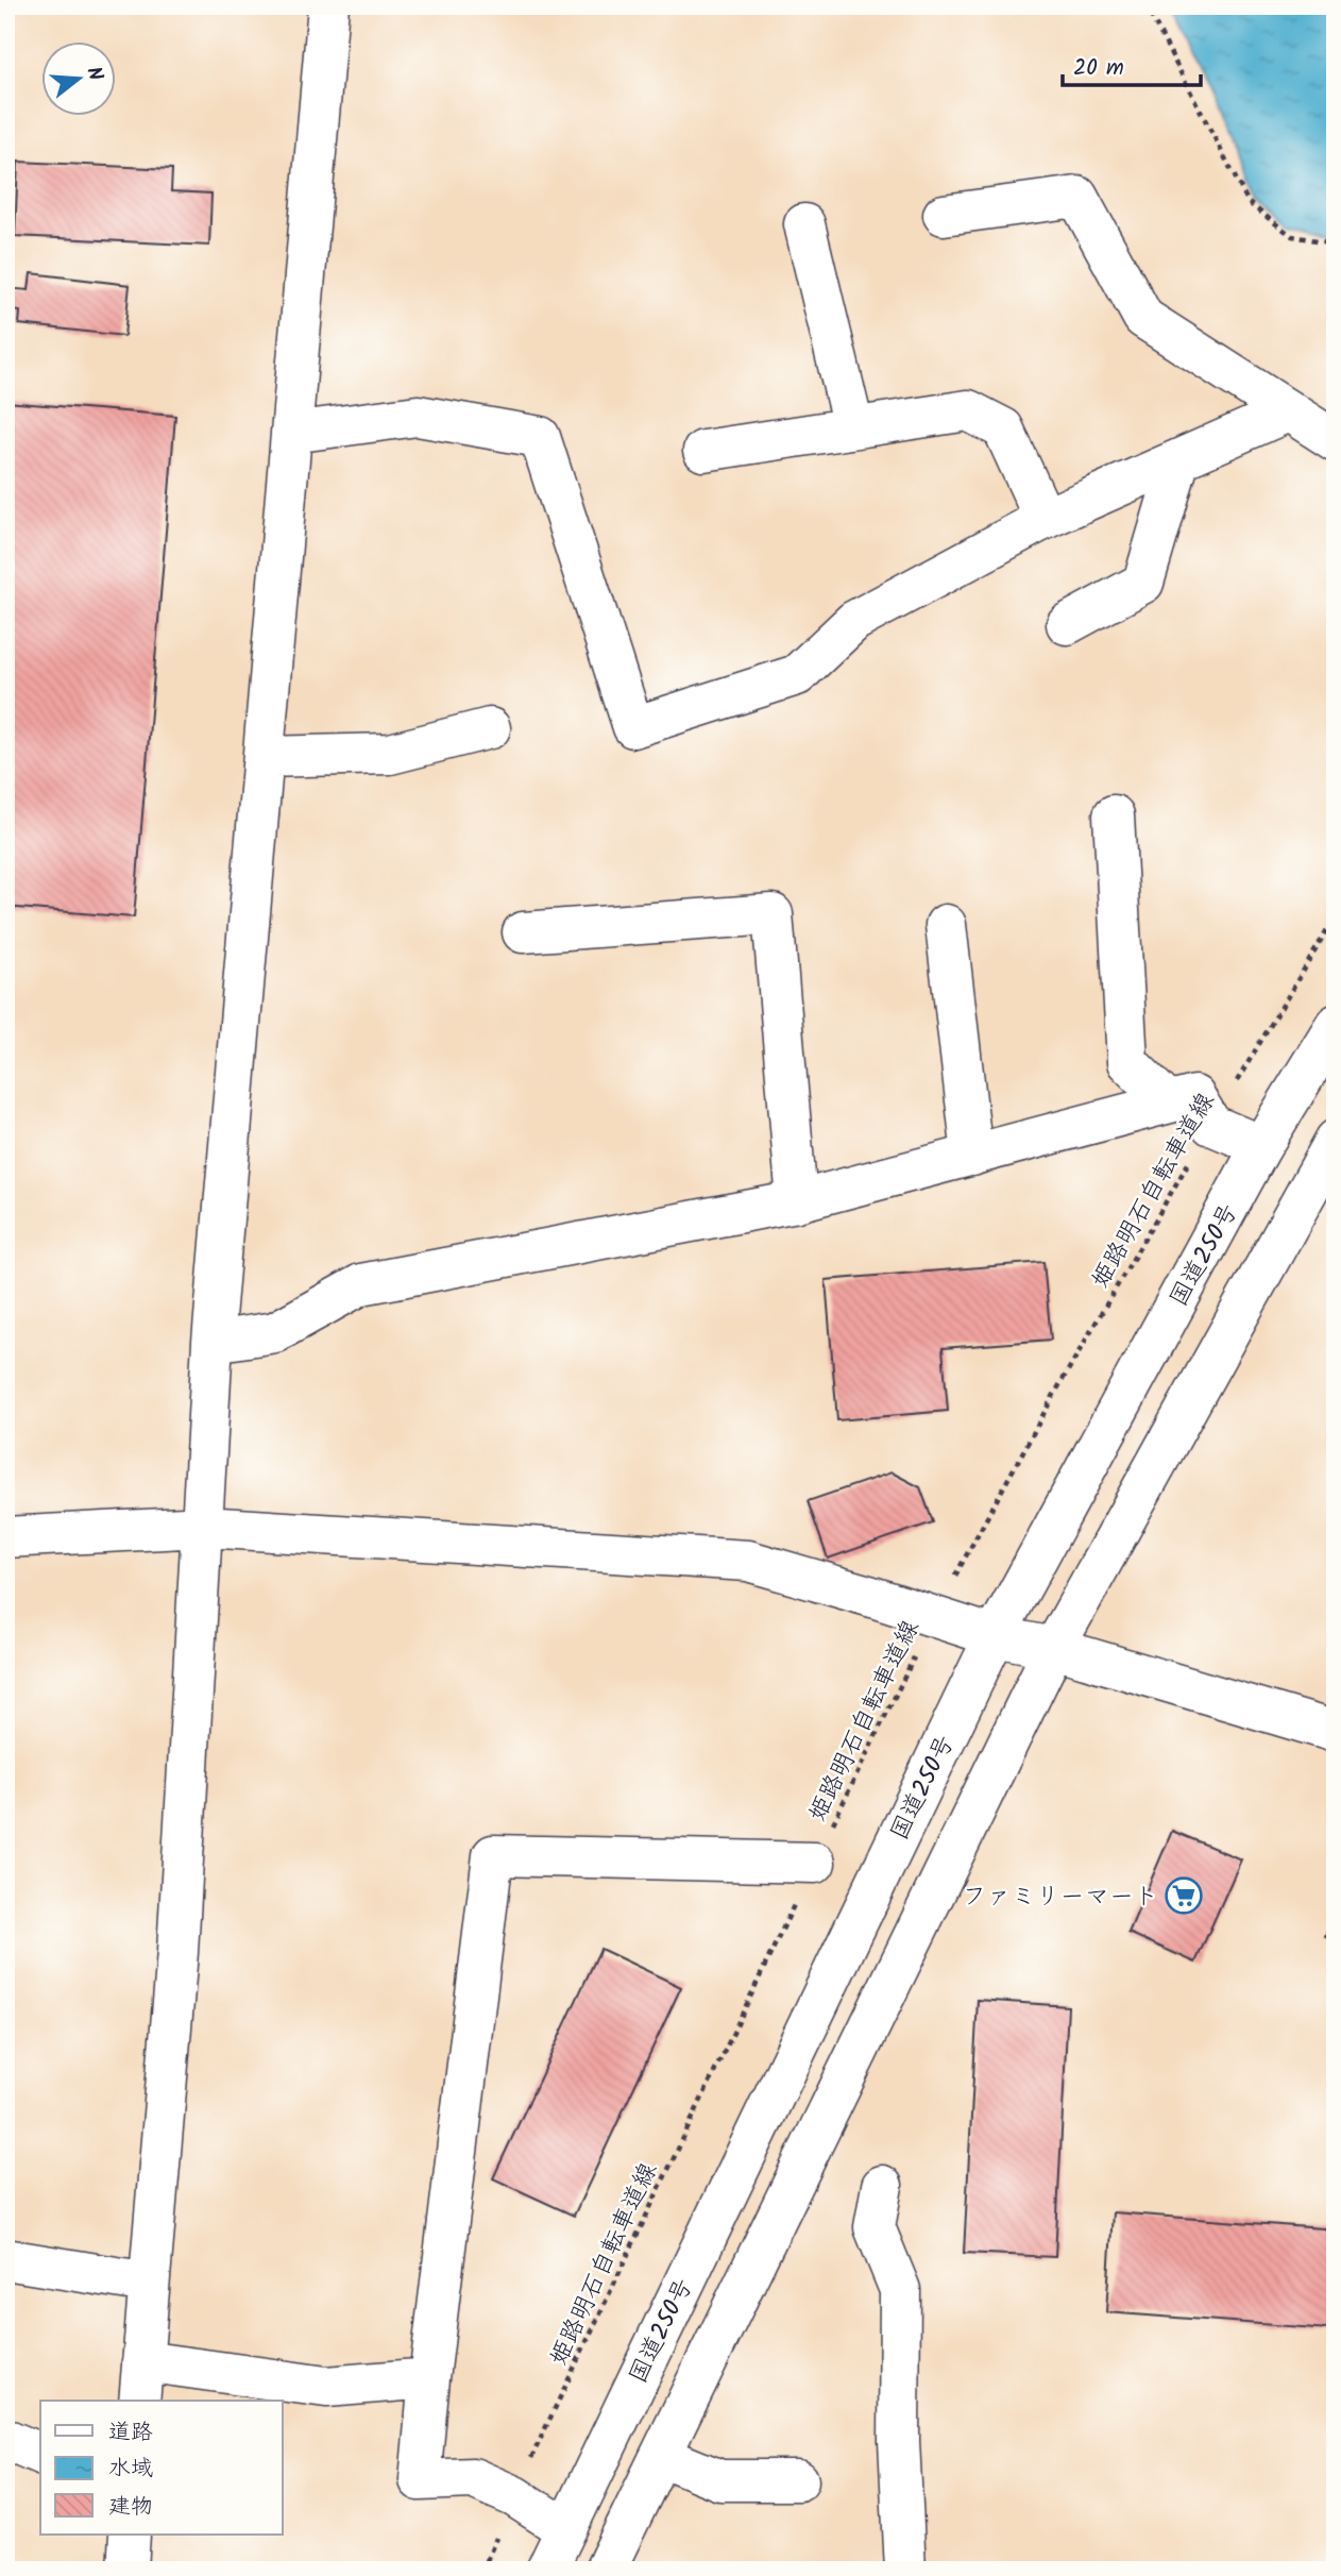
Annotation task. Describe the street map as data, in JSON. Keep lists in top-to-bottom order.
{
  "streets": {
    "main road": ["国道250号"],
    "path": ["姫路明石自転車道線"]
  },
  "places": {
    "supermarket": ["ファミリーマート"]
  },
  "legend": ["道路", "水域", "建物"],
  "scale_bar": "20 m",
  "north": "right"
}
